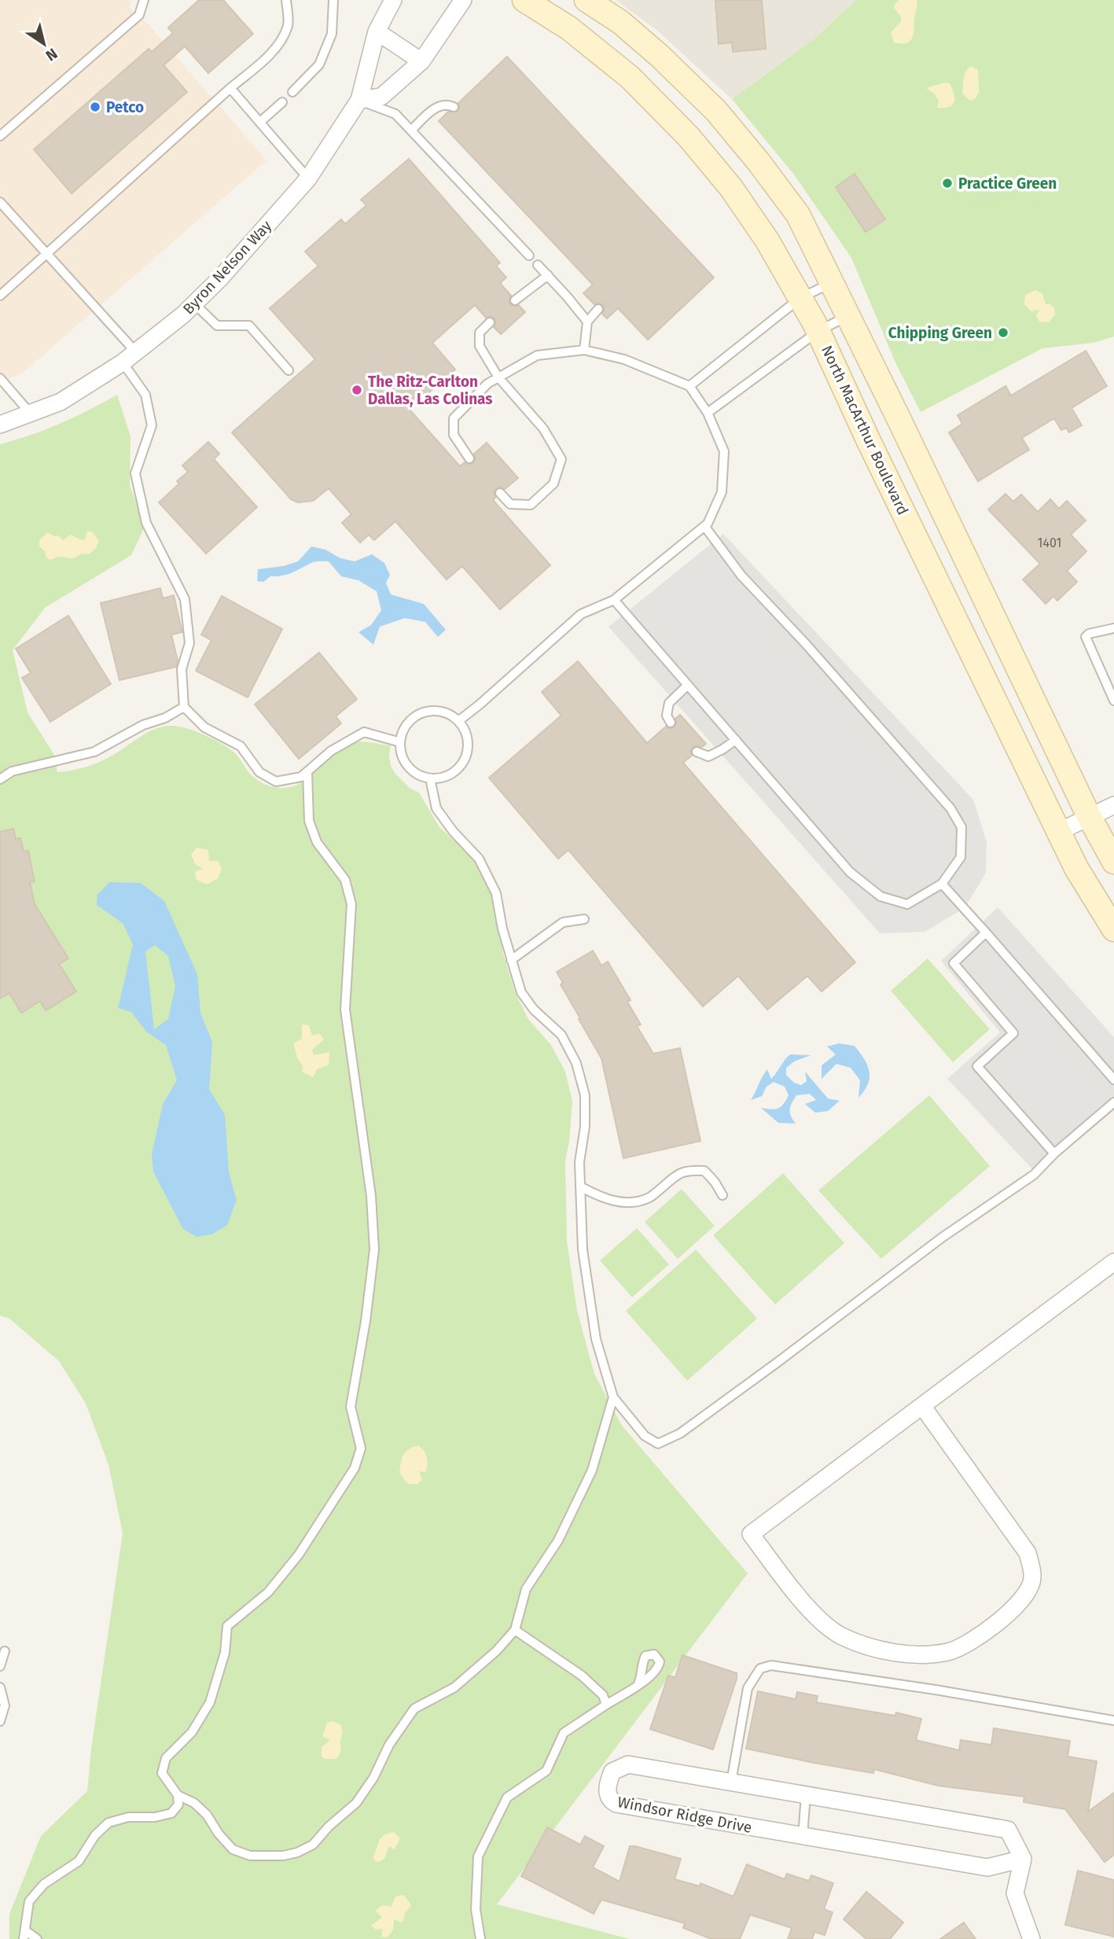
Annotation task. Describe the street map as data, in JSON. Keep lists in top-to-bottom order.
{
  "streets": {
    "main road": ["North MacArthur Boulevard"],
    "street": ["Byron Nelson Way", "Windsor Ridge Drive"]
  },
  "places": [
    "Petco",
    "Practice Green",
    "Chipping Green",
    "The Ritz-Carlton Dallas, Las Colinas"
  ],
  "house_numbers": ["1401"],
  "north": "bottom right"
}
